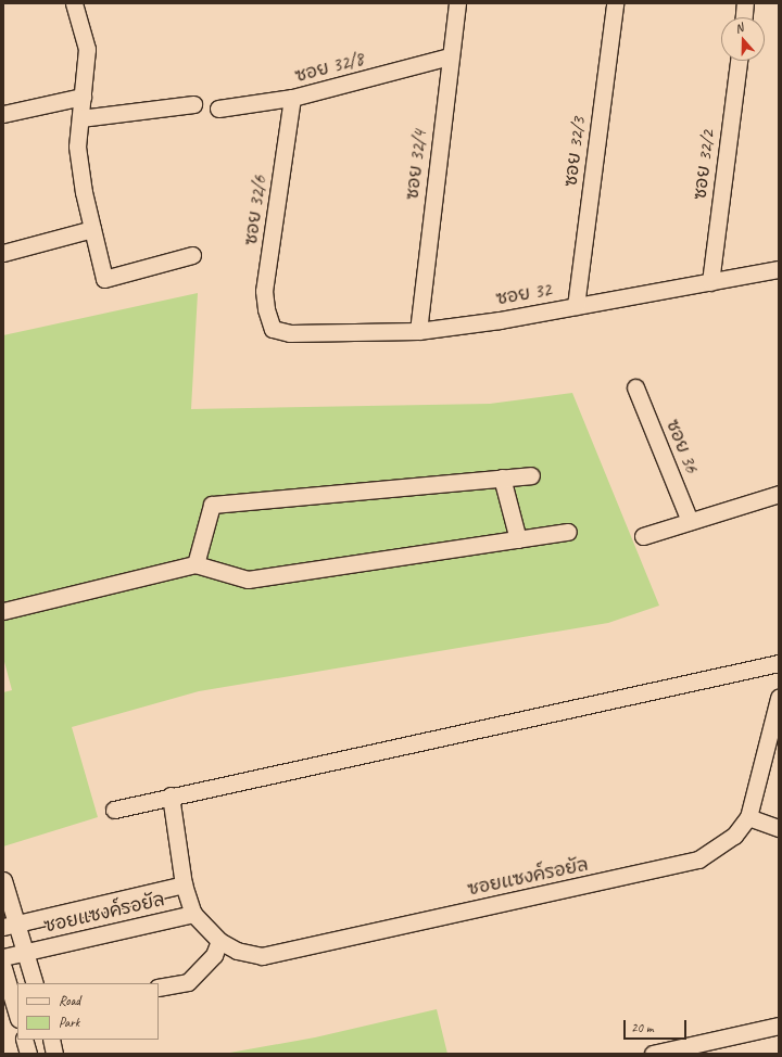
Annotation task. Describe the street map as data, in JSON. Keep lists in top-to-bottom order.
{
  "streets": {
    "street": [
      "ซอย 32/8",
      "ซอย 32/3",
      "ซอย 32/4",
      "ซอย 32/2",
      "ซอย 32/6",
      "ซอย 32",
      "ซอย 36",
      "ซอยแซงค์รอยัล"
    ]
  },
  "crossings": [
    ["ซอย 32/8", "ซอย 32/4"],
    ["ซอย 32/8", "ซอย 32/6"],
    ["ซอย 32/3", "ซอย 32"],
    ["ซอย 32/4", "ซอย 32"],
    ["ซอย 32/2", "ซอย 32"],
    ["ซอย 32/6", "ซอย 32"]
  ],
  "legend": ["Road", "Park"],
  "scale_bar": "20 m",
  "north": "top"
}
